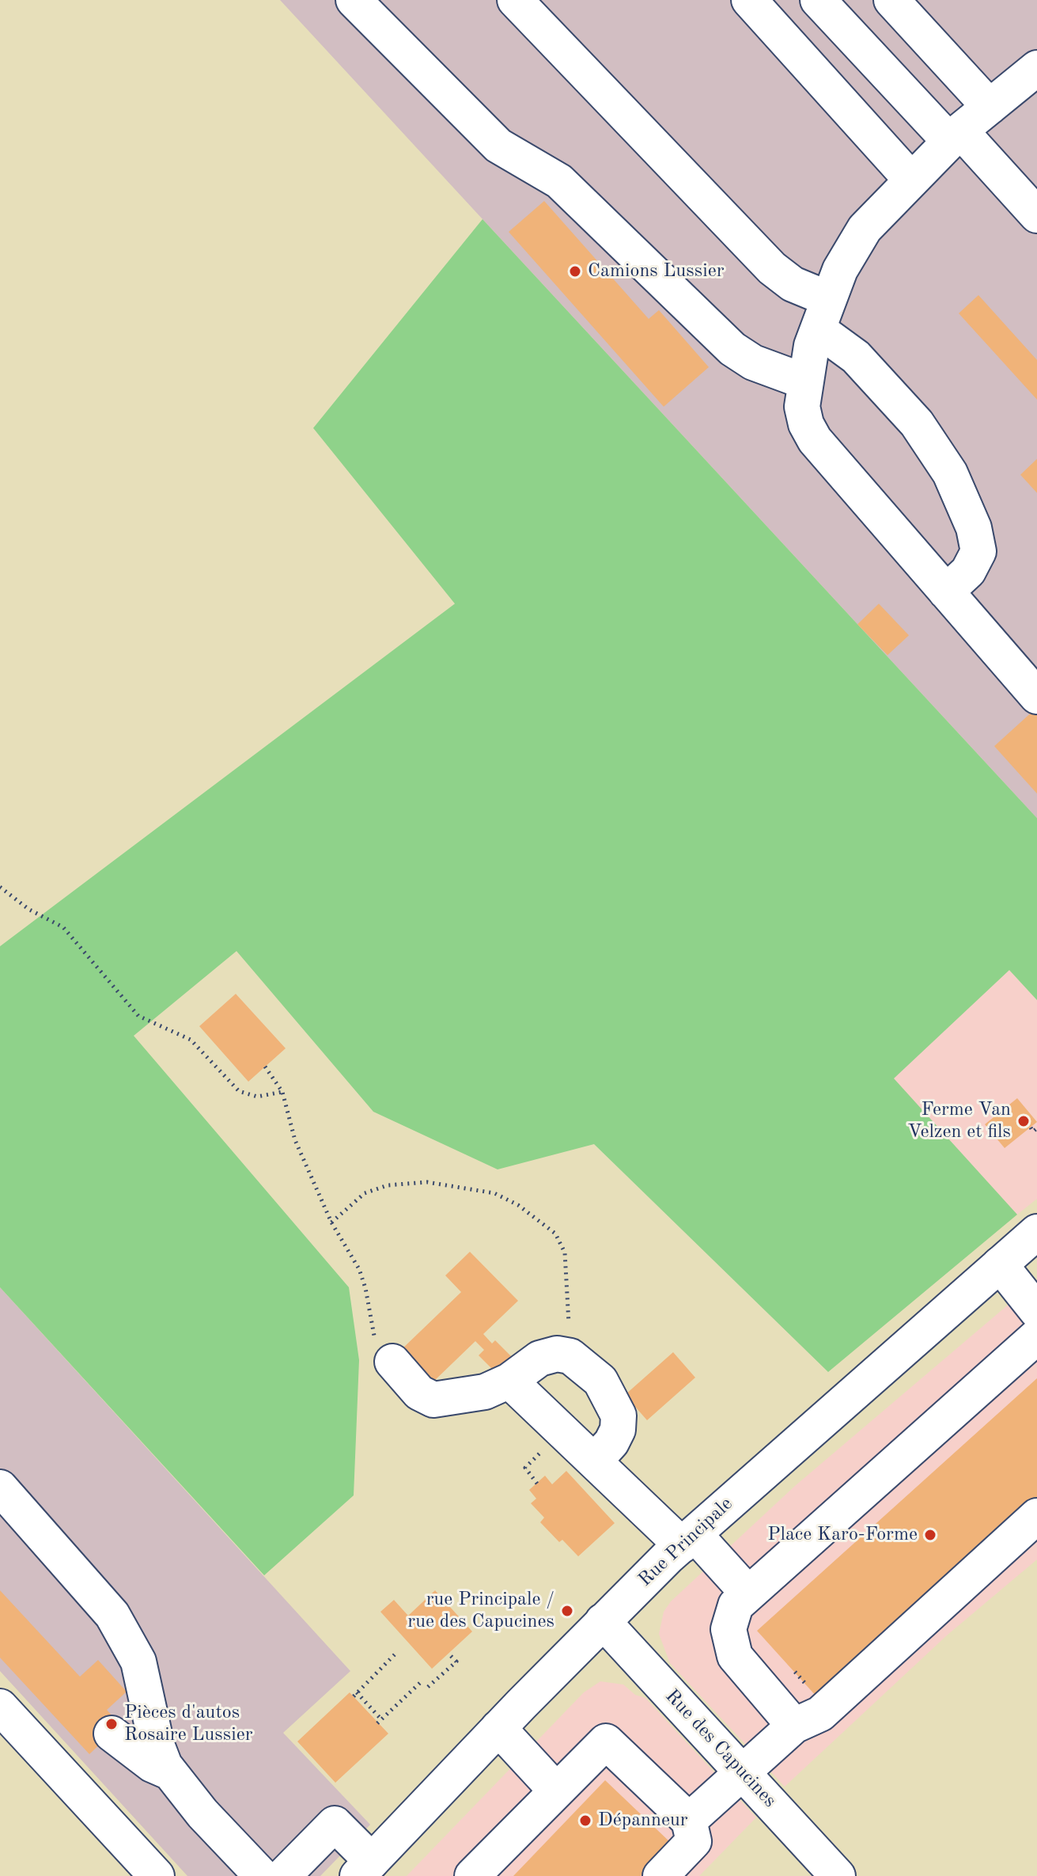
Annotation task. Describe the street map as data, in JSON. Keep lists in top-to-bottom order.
{
  "streets": {
    "main road": ["Rue Principale", "Rue des Capucines"]
  },
  "crossings": [
    ["Rue Principale", "Rue des Capucines"]
  ],
  "places": [
    "Camions Lussier",
    "Ferme Van Velzen et fils",
    "Place Karo-Forme",
    "rue Principale / rue des Capucines",
    "Pièces d'autos Rosaire Lussier",
    "Dépanneur"
  ]
}
